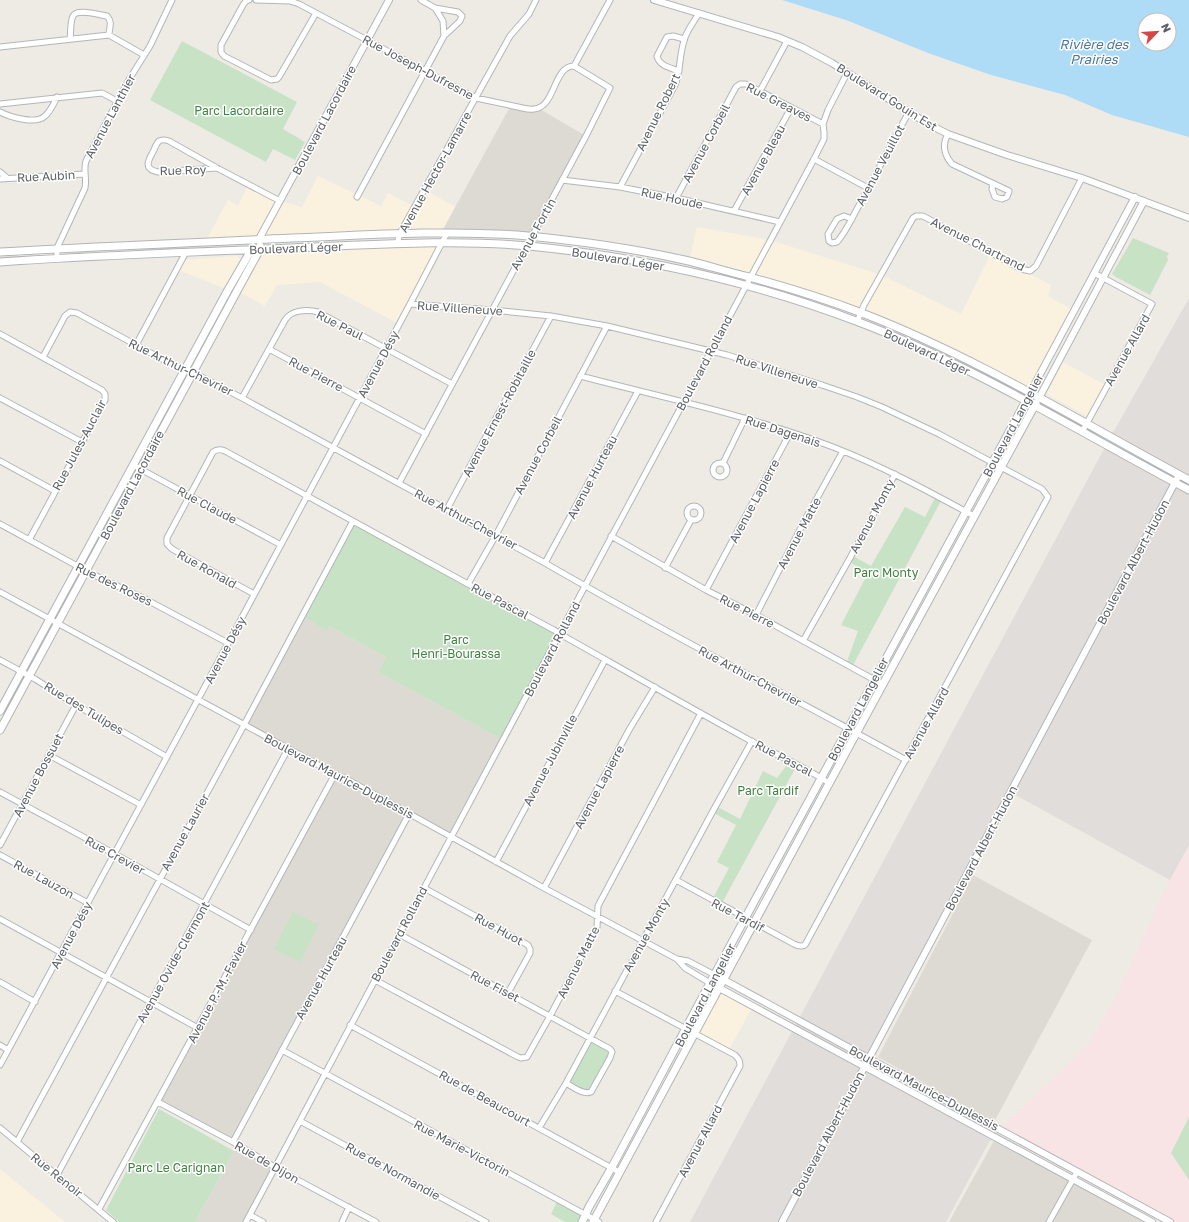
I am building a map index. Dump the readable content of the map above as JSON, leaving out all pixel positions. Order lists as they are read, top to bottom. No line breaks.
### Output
{"streets":{"main road":["Boulevard Lacordaire","Boulevard Léger","Boulevard Langelier"],"street":["Rue Joseph-Dufresne","Boulevard Gouin Est","Rue Greaves","Avenue Robert","Avenue Lanthier","Avenue Corbeil","Avenue Bleau","Avenue Veuillot","Rue Roy","Avenue Hector-Lamarre","Rue Aubin","Rue Houde","Avenue Fortin","Avenue Chartrand","Rue Villeneuve","Rue Paul","Avenue Allard","Boulevard Rolland","Avenue Désy","Rue Arthur-Chevrier","Rue Pierre","Avenue Ernest-Robitaille","Rue Dagenais","Rue Jules-Auclair","Avenue Hurteau","Avenue Lapierre","Rue Claude","Avenue Monty","Avenue Matte","Boulevard Albert-Hudon","Rue Ronald","Rue des Roses","Rue Pascal","Rue des Tulipes","Avenue Jubinville","Avenue Bossuet","Boulevard Maurice-Duplessis","Avenue Laurier","Rue Crevier","Rue Lauzon","Rue Tardif","Rue Huot","Avenue Ovide-Clermont","Rue Fiset","Avenue P.-M.-Favier","Rue de Beaucourt","Rue Marie-Victorin","Rue de Dijon","Rue de Normandie","Rue Renoir"]},"crossings":[["Rue Joseph-Dufresne","Boulevard Lacordaire"],["Rue Joseph-Dufresne","Avenue Hector-Lamarre"],["Rue Joseph-Dufresne","Avenue Fortin"],["Boulevard Gouin Est","Avenue Robert"],["Boulevard Gouin Est","Avenue Veuillot"],["Boulevard Gouin Est","Avenue Chartrand"],["Boulevard Gouin Est","Boulevard Rolland"],["Boulevard Gouin Est","Boulevard Langelier"],["Rue Greaves","Avenue Corbeil"],["Rue Greaves","Avenue Bleau"],["Rue Greaves","Boulevard Rolland"],["Avenue Robert","Rue Houde"],["Avenue Lanthier","Rue Aubin"],["Avenue Lanthier","Boulevard Léger"],["Boulevard Lacordaire","Rue Roy"],["Boulevard Lacordaire","Boulevard Léger"],["Boulevard Lacordaire","Rue Arthur-Chevrier"],["Boulevard Lacordaire","Rue Claude"],["Boulevard Lacordaire","Rue des Roses"],["Boulevard Lacordaire","Rue des Tulipes"],["Boulevard Lacordaire","Boulevard Maurice-Duplessis"],["Avenue Corbeil","Rue Houde"],["Avenue Corbeil","Rue Villeneuve"],["Avenue Corbeil","Rue Arthur-Chevrier"],["Avenue Corbeil","Rue Dagenais"],["Avenue Corbeil","Rue Pascal"],["Avenue Bleau","Rue Houde"],["Avenue Hector-Lamarre","Boulevard Léger"],["Rue Houde","Avenue Fortin"],["Rue Houde","Boulevard Rolland"],["Avenue Fortin","Boulevard Léger"],["Avenue Fortin","Rue Villeneuve"],["Avenue Fortin","Rue Paul"],["Avenue Fortin","Rue Arthur-Chevrier"],["Avenue Fortin","Rue Pierre"],["Avenue Chartrand","Boulevard Léger"],["Boulevard Léger","Avenue Allard"],["Boulevard Léger","Boulevard Rolland"],["Boulevard Léger","Avenue Désy"],["Boulevard Léger","Boulevard Langelier"],["Boulevard Léger","Boulevard Albert-Hudon"],["Rue Villeneuve","Avenue Allard"],["Rue Villeneuve","Boulevard Rolland"],["Rue Villeneuve","Avenue Désy"],["Rue Villeneuve","Avenue Ernest-Robitaille"],["Rue Villeneuve","Boulevard Langelier"],["Rue Paul","Avenue Désy"],["Rue Paul","Rue Arthur-Chevrier"],["Rue Paul","Rue Pierre"],["Avenue Allard","Rue Arthur-Chevrier"],["Avenue Allard","Boulevard Langelier"],["Avenue Allard","Rue Tardif"],["Boulevard Rolland","Rue Arthur-Chevrier"],["Boulevard Rolland","Rue Pierre"],["Boulevard Rolland","Rue Dagenais"],["Boulevard Rolland","Avenue Matte"],["Boulevard Rolland","Rue Pascal"],["Boulevard Rolland","Boulevard Maurice-Duplessis"],["Boulevard Rolland","Rue Huot"],["Boulevard Rolland","Rue Fiset"],["Boulevard Rolland","Rue de Beaucourt"],["Boulevard Rolland","Rue Marie-Victorin"],["Boulevard Rolland","Rue de Dijon"],["Boulevard Rolland","Rue de Normandie"],["Avenue Désy","Rue Arthur-Chevrier"],["Avenue Désy","Rue Pierre"],["Avenue Désy","Rue Claude"],["Avenue Désy","Rue Ronald"],["Avenue Désy","Rue des Roses"],["Avenue Désy","Rue Pascal"],["Avenue Désy","Rue des Tulipes"],["Avenue Désy","Boulevard Maurice-Duplessis"],["Avenue Désy","Rue Crevier"],["Avenue Désy","Rue Lauzon"],["Rue Arthur-Chevrier","Avenue Ernest-Robitaille"],["Rue Arthur-Chevrier","Boulevard Langelier"],["Rue Arthur-Chevrier","Rue Jules-Auclair"],["Rue Arthur-Chevrier","Avenue Hurteau"],["Rue Pierre","Boulevard Langelier"],["Rue Pierre","Avenue Lapierre"],["Rue Pierre","Avenue Monty"],["Rue Pierre","Avenue Matte"],["Boulevard Langelier","Rue Dagenais"],["Boulevard Langelier","Rue Pascal"],["Boulevard Langelier","Boulevard Maurice-Duplessis"],["Boulevard Langelier","Rue Tardif"],["Boulevard Langelier","Rue de Beaucourt"],["Boulevard Langelier","Rue Marie-Victorin"],["Rue Dagenais","Avenue Hurteau"],["Rue Dagenais","Avenue Lapierre"],["Rue Dagenais","Avenue Monty"],["Rue Dagenais","Avenue Matte"],["Rue Jules-Auclair","Rue des Roses"],["Avenue Hurteau","Boulevard Maurice-Duplessis"],["Avenue Hurteau","Rue Marie-Victorin"],["Avenue Hurteau","Rue de Dijon"],["Avenue Lapierre","Rue Pascal"],["Avenue Lapierre","Boulevard Maurice-Duplessis"],["Rue Claude","Rue Ronald"],["Rue Claude","Rue Pascal"],["Avenue Monty","Rue Pascal"],["Avenue Monty","Boulevard Maurice-Duplessis"],["Avenue Monty","Rue Tardif"],["Avenue Monty","Rue Fiset"],["Avenue Monty","Rue de Beaucourt"],["Avenue Matte","Rue Pascal"],["Avenue Matte","Boulevard Maurice-Duplessis"],["Avenue Matte","Rue Fiset"],["Boulevard Albert-Hudon","Boulevard Maurice-Duplessis"],["Rue Ronald","Rue Pascal"],["Rue Pascal","Avenue Jubinville"],["Rue Pascal","Avenue Laurier"],["Rue des Tulipes","Avenue Bossuet"],["Avenue Jubinville","Boulevard Maurice-Duplessis"],["Avenue Bossuet","Rue Crevier"],["Boulevard Maurice-Duplessis","Avenue Laurier"],["Boulevard Maurice-Duplessis","Avenue Ovide-Clermont"],["Boulevard Maurice-Duplessis","Avenue P.-M.-Favier"],["Avenue Laurier","Rue Crevier"],["Avenue Laurier","Rue Renoir"],["Rue Crevier","Avenue Ovide-Clermont"],["Rue Crevier","Avenue P.-M.-Favier"],["Rue Huot","Rue Fiset"],["Avenue Ovide-Clermont","Rue Renoir"],["Avenue P.-M.-Favier","Rue de Dijon"],["Avenue P.-M.-Favier","Rue Renoir"]],"water":["Rivière des Prairies"],"parks":["Parc Lacordaire","Parc Monty","Parc Henri-Bourassa","Parc Tardif","Parc Le Carignan"],"north":"top right"}
